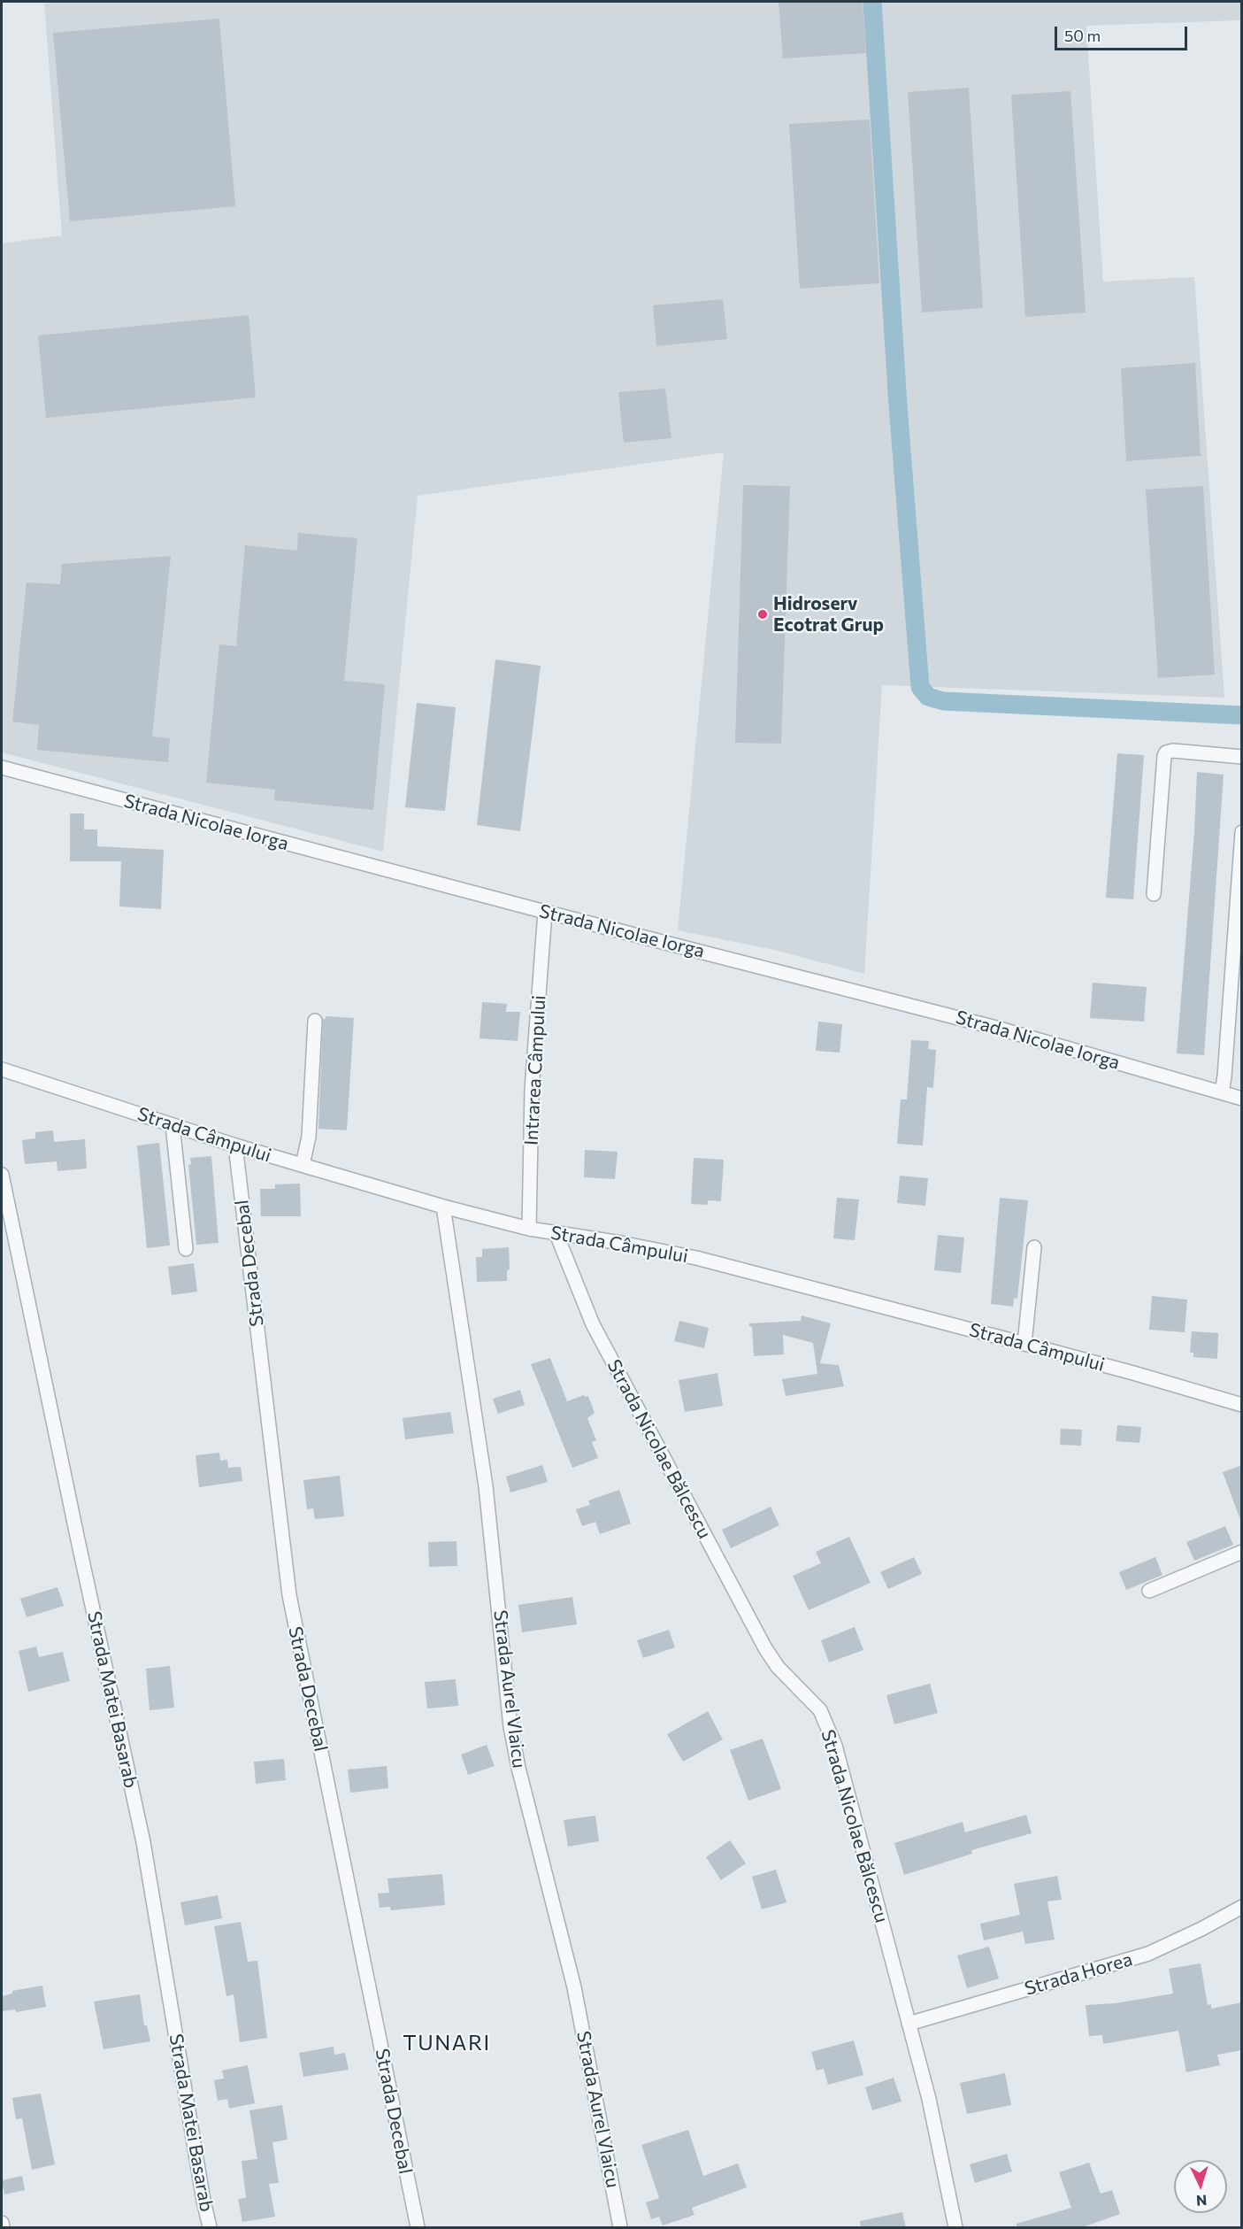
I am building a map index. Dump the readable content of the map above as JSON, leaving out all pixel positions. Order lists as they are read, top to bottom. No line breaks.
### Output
{"streets":{"street":["Strada Nicolae Iorga","Intrarea Câmpului","Strada Câmpului","Strada Decebal","Strada Nicolae Bălcescu","Strada Aurel Vlaicu","Strada Matei Basarab","Strada Horea"]},"crossings":[["Strada Nicolae Iorga","Intrarea Câmpului"],["Intrarea Câmpului","Strada Câmpului"],["Strada Câmpului","Strada Decebal"],["Strada Câmpului","Strada Nicolae Bălcescu"],["Strada Câmpului","Strada Aurel Vlaicu"],["Strada Nicolae Bălcescu","Strada Horea"]],"districts":["TUNARI"],"places":["Hidroserv Ecotrat Grup"],"scale_bar":"50 m","north":"bottom"}
